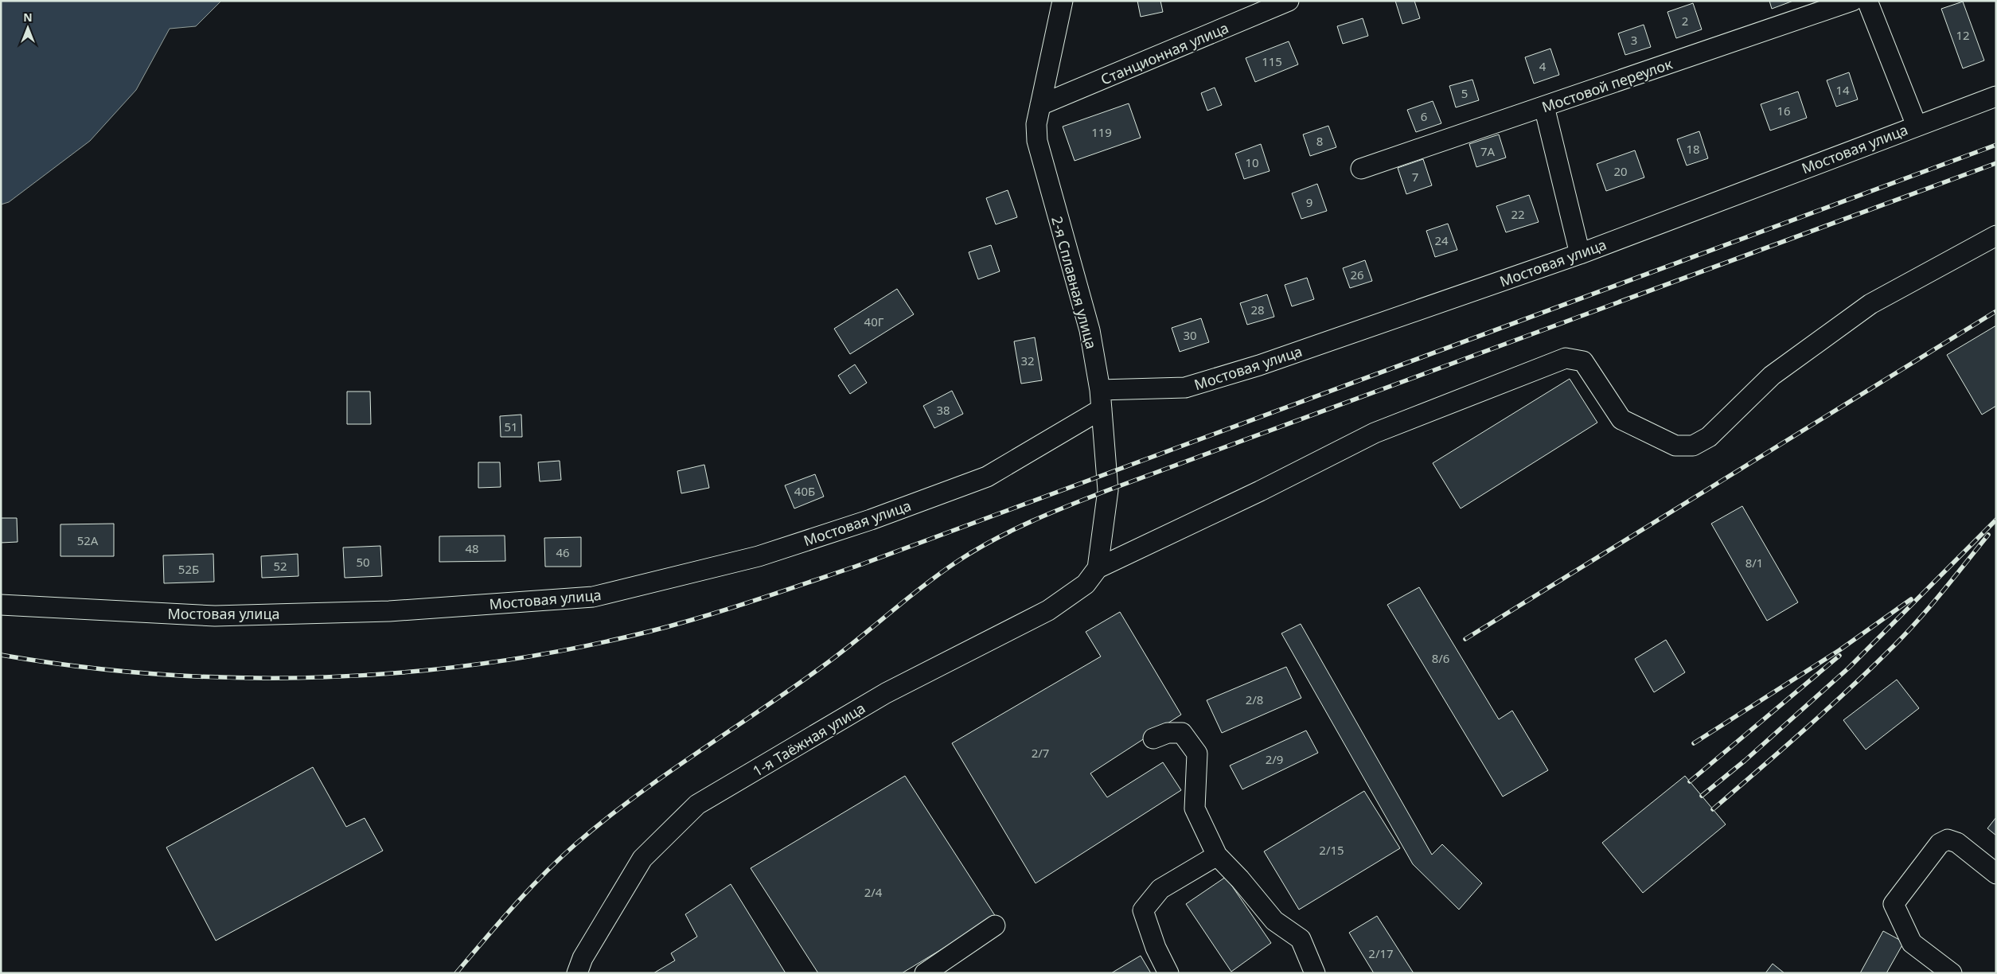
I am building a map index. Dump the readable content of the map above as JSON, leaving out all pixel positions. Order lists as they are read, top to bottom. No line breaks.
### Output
{"streets":{"street":["Станционная улица","Мостовой переулок","Мостовая улица","2-я Сплавная улица","1-я Таёжная улица"]},"crossings":[["Станционная улица","2-я Сплавная улица"],["Мостовая улица","2-я Сплавная улица"],["2-я Сплавная улица","1-я Таёжная улица"]],"house_numbers":["2","12","3","115","4","14","5","16","6","119","8","18","7А","10","20","7","9","22","24","26","28","40Г","30","32","38","51","40Б","52А","48","46","50","8/1","52","52Б","8/6","2/8","2/7","2/9","2/15","2/4","2/17"],"north":"top"}
